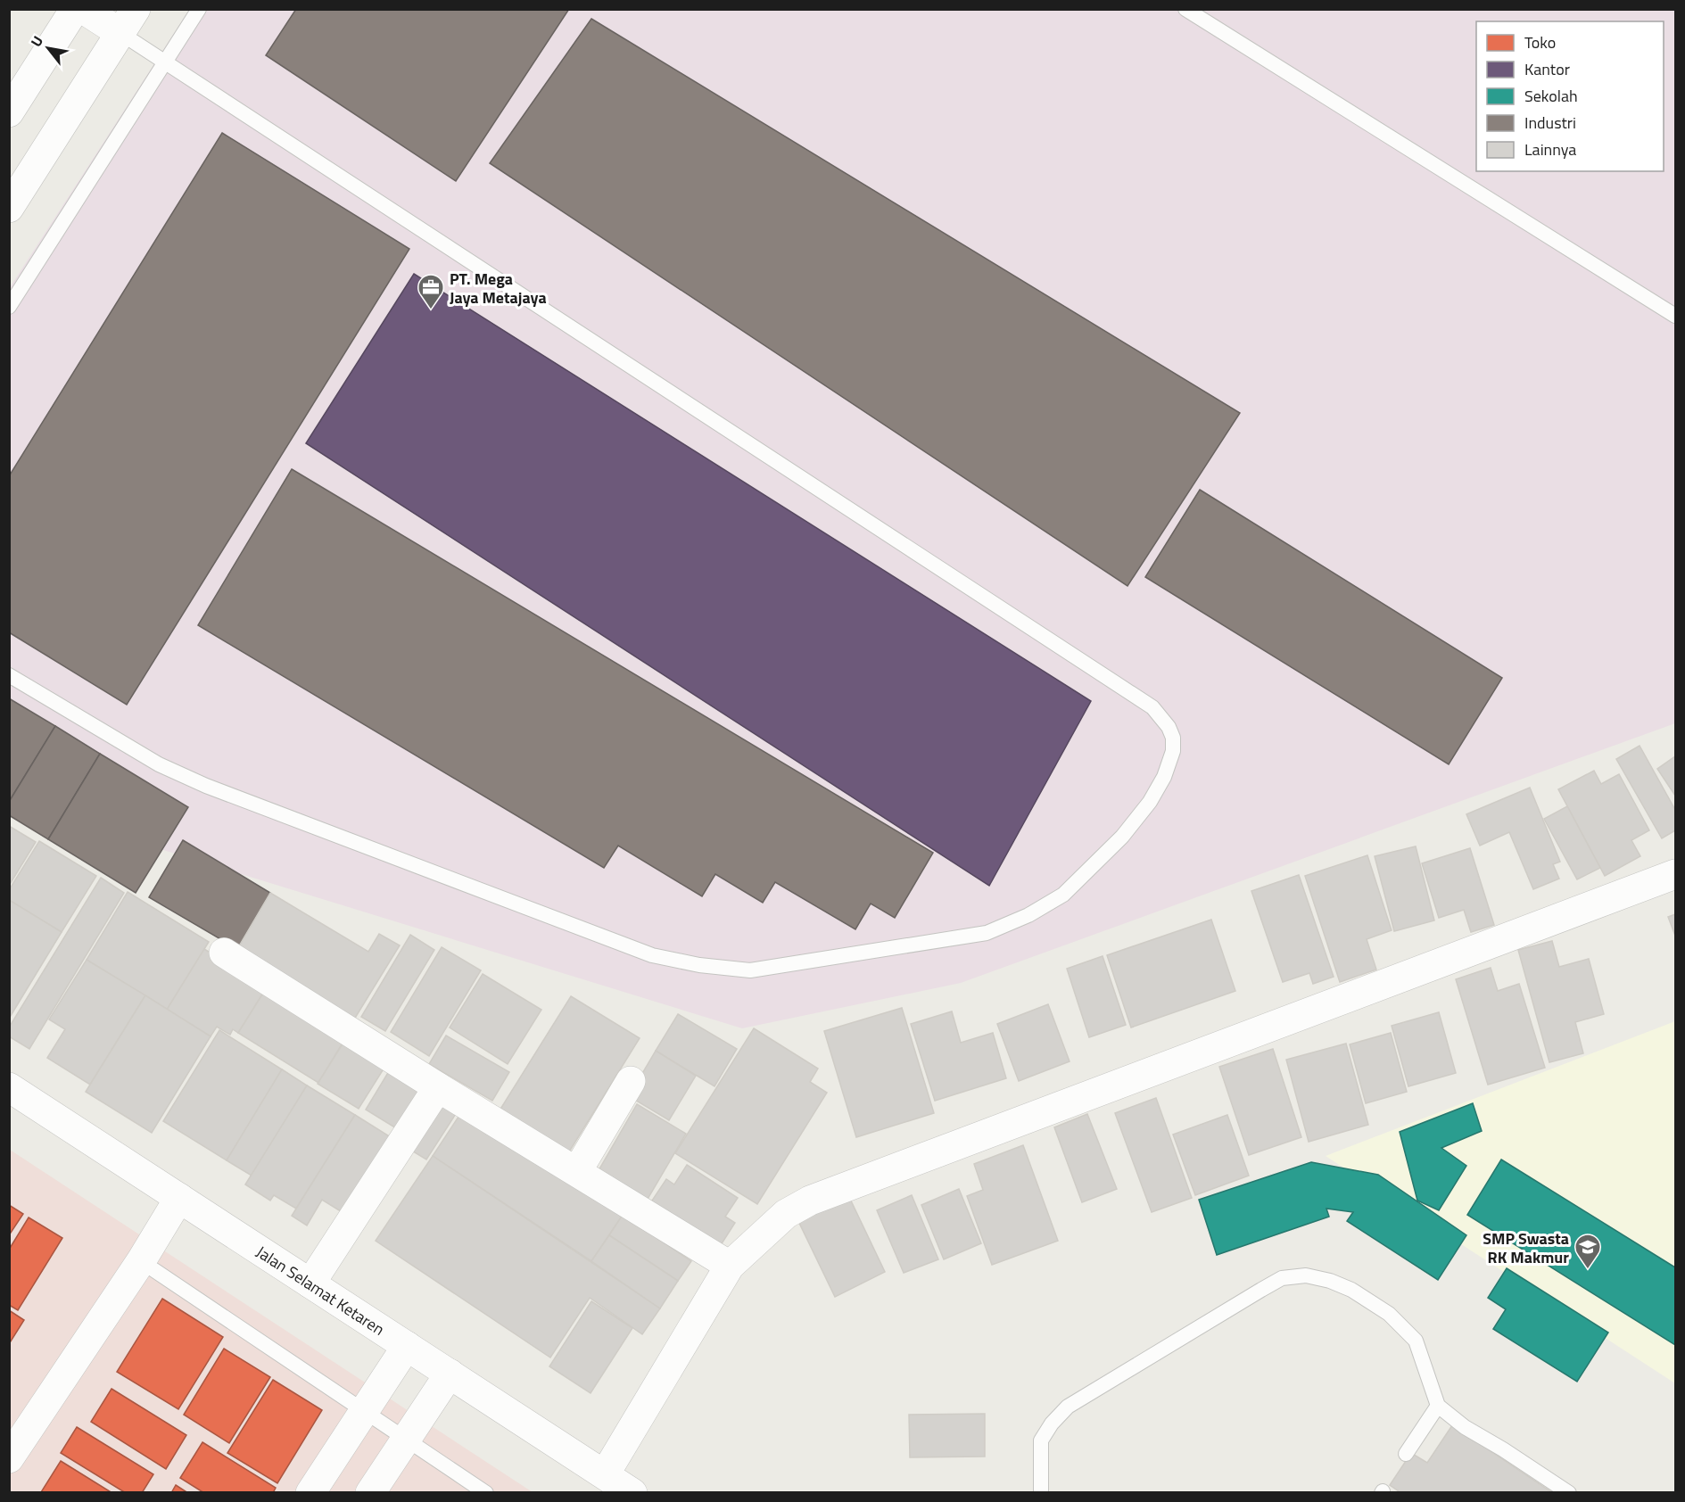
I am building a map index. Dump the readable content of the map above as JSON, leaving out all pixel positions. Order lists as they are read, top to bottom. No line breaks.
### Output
{"streets":{"street":["Jalan Selamat Ketaren"]},"places":{"office":["PT. Mega Jaya Metajaya"],"school or university":["SMP Swasta RK Makmur"]},"legend":["Toko","Kantor","Sekolah","Industri","Lainnya"],"north":"top left"}
